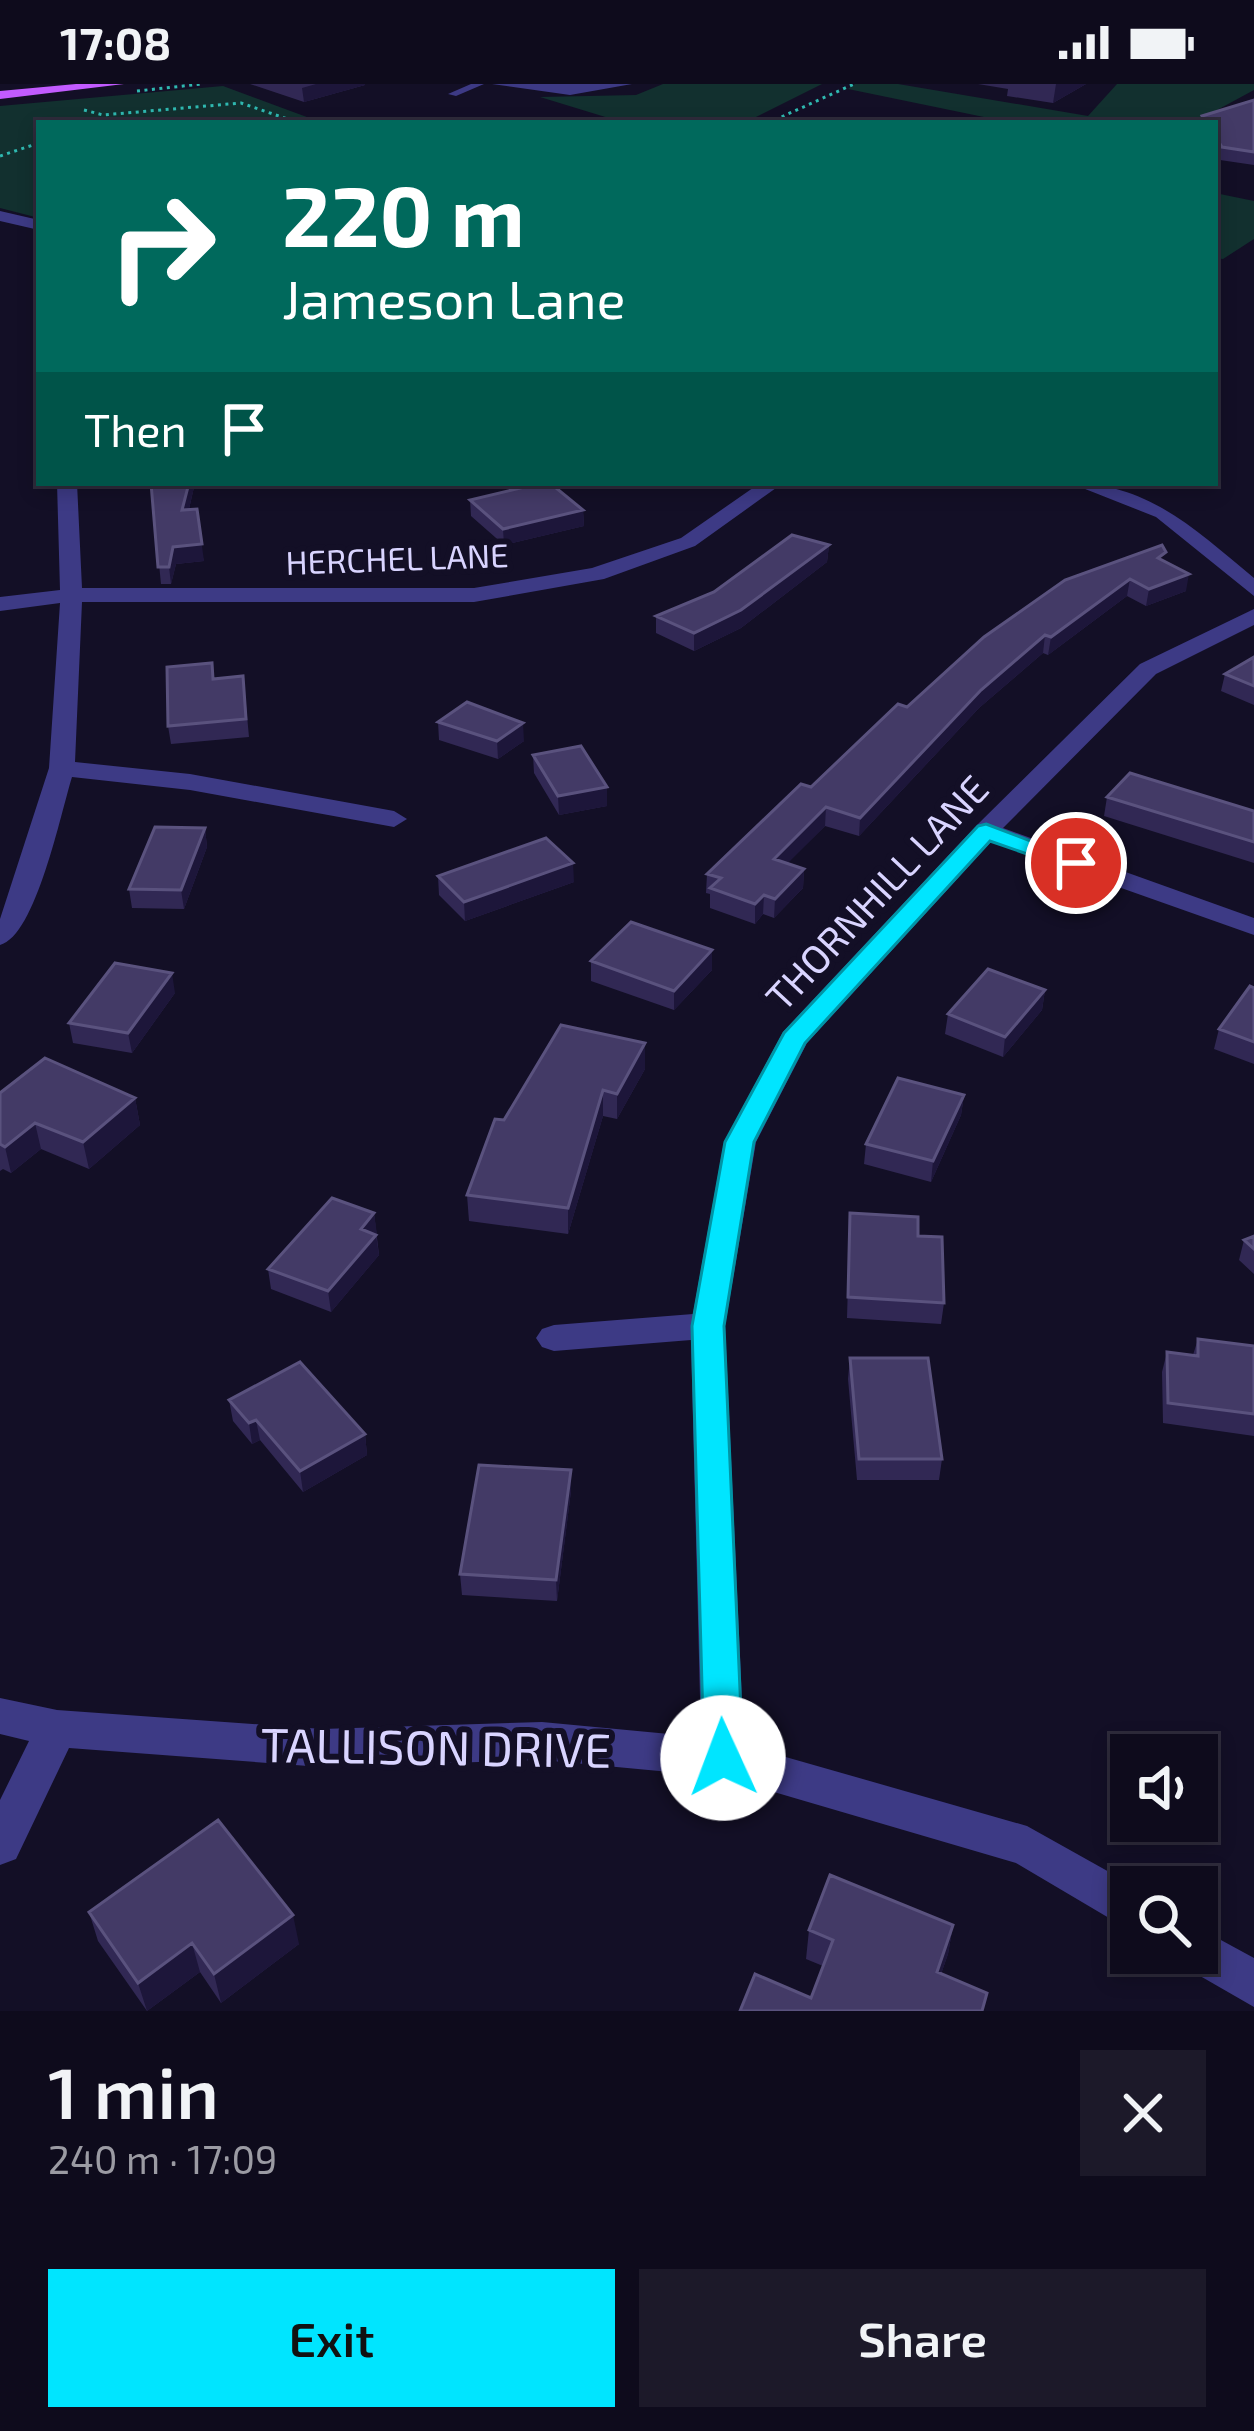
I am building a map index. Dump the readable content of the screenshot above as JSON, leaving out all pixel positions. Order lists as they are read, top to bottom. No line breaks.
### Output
{"streets":{"street":["HERCHEL LANE","THORNHILL LANE","TALLISON DRIVE"]},"crossings":[["THORNHILL LANE","TALLISON DRIVE"]],"page":{"status":"17:08","turn":["220 m","Jameson Lane"],"then":"Then","heading":["1 min","240 m · 17:09"],"buttons":["Exit","Share"]}}
